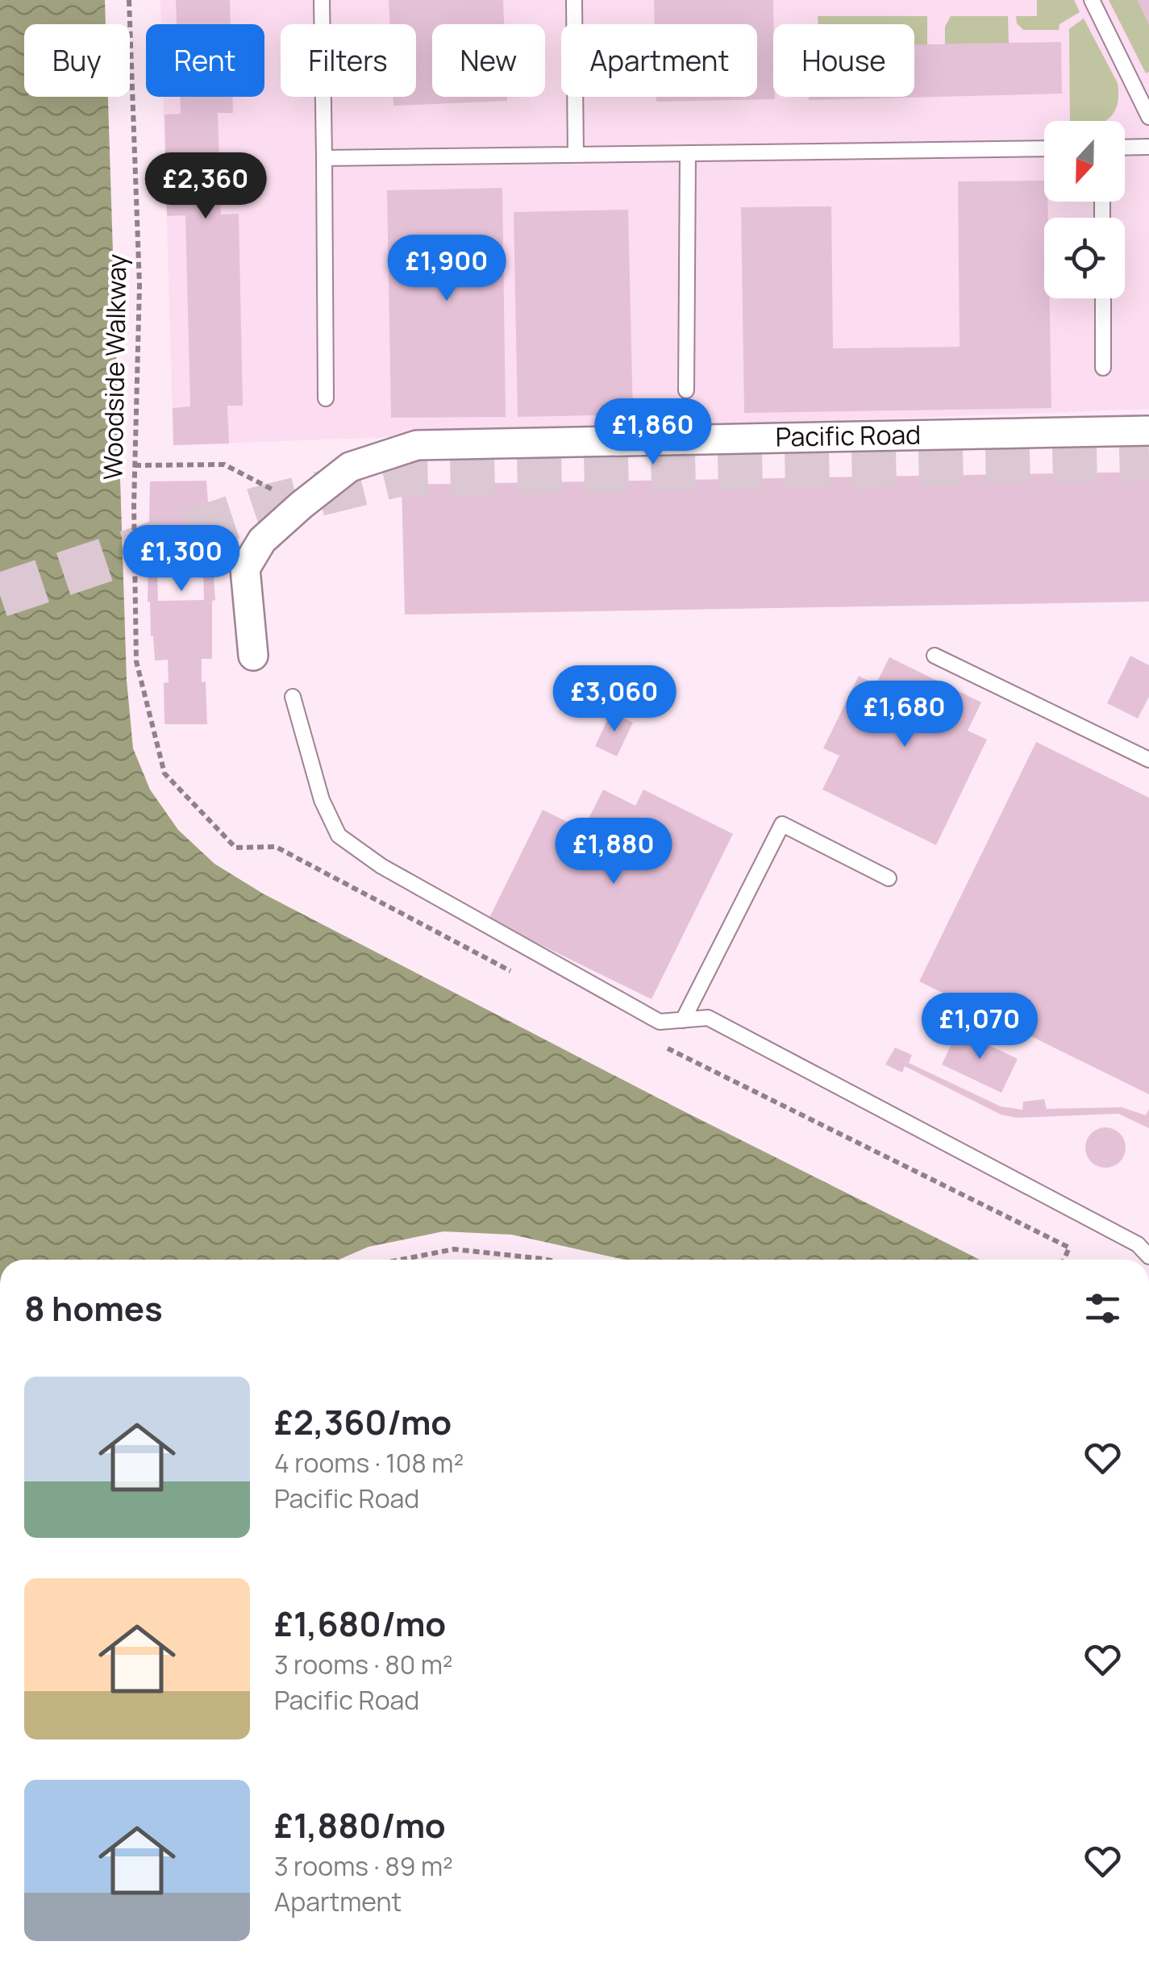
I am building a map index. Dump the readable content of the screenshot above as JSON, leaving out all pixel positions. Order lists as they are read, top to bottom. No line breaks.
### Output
{"streets":{"street":["Pacific Road"],"path":["Woodside Walkway"]},"north":"bottom","page":{"chip":["Buy","Rent","Filters","New","Apartment","House"],"price":["£2,360","£1,900","£1,860","£1,300","£3,060","£1,680","£1,880","£1,070"],"heading":"8 homes","list":[{"name":"£2,360/mo","note":"4 rooms · 108 m² · Pacific Road"},{"name":"£1,680/mo","note":"3 rooms · 80 m² · Pacific Road"},{"name":"£1,880/mo","note":"3 rooms · 89 m² · Apartment"}]}}
